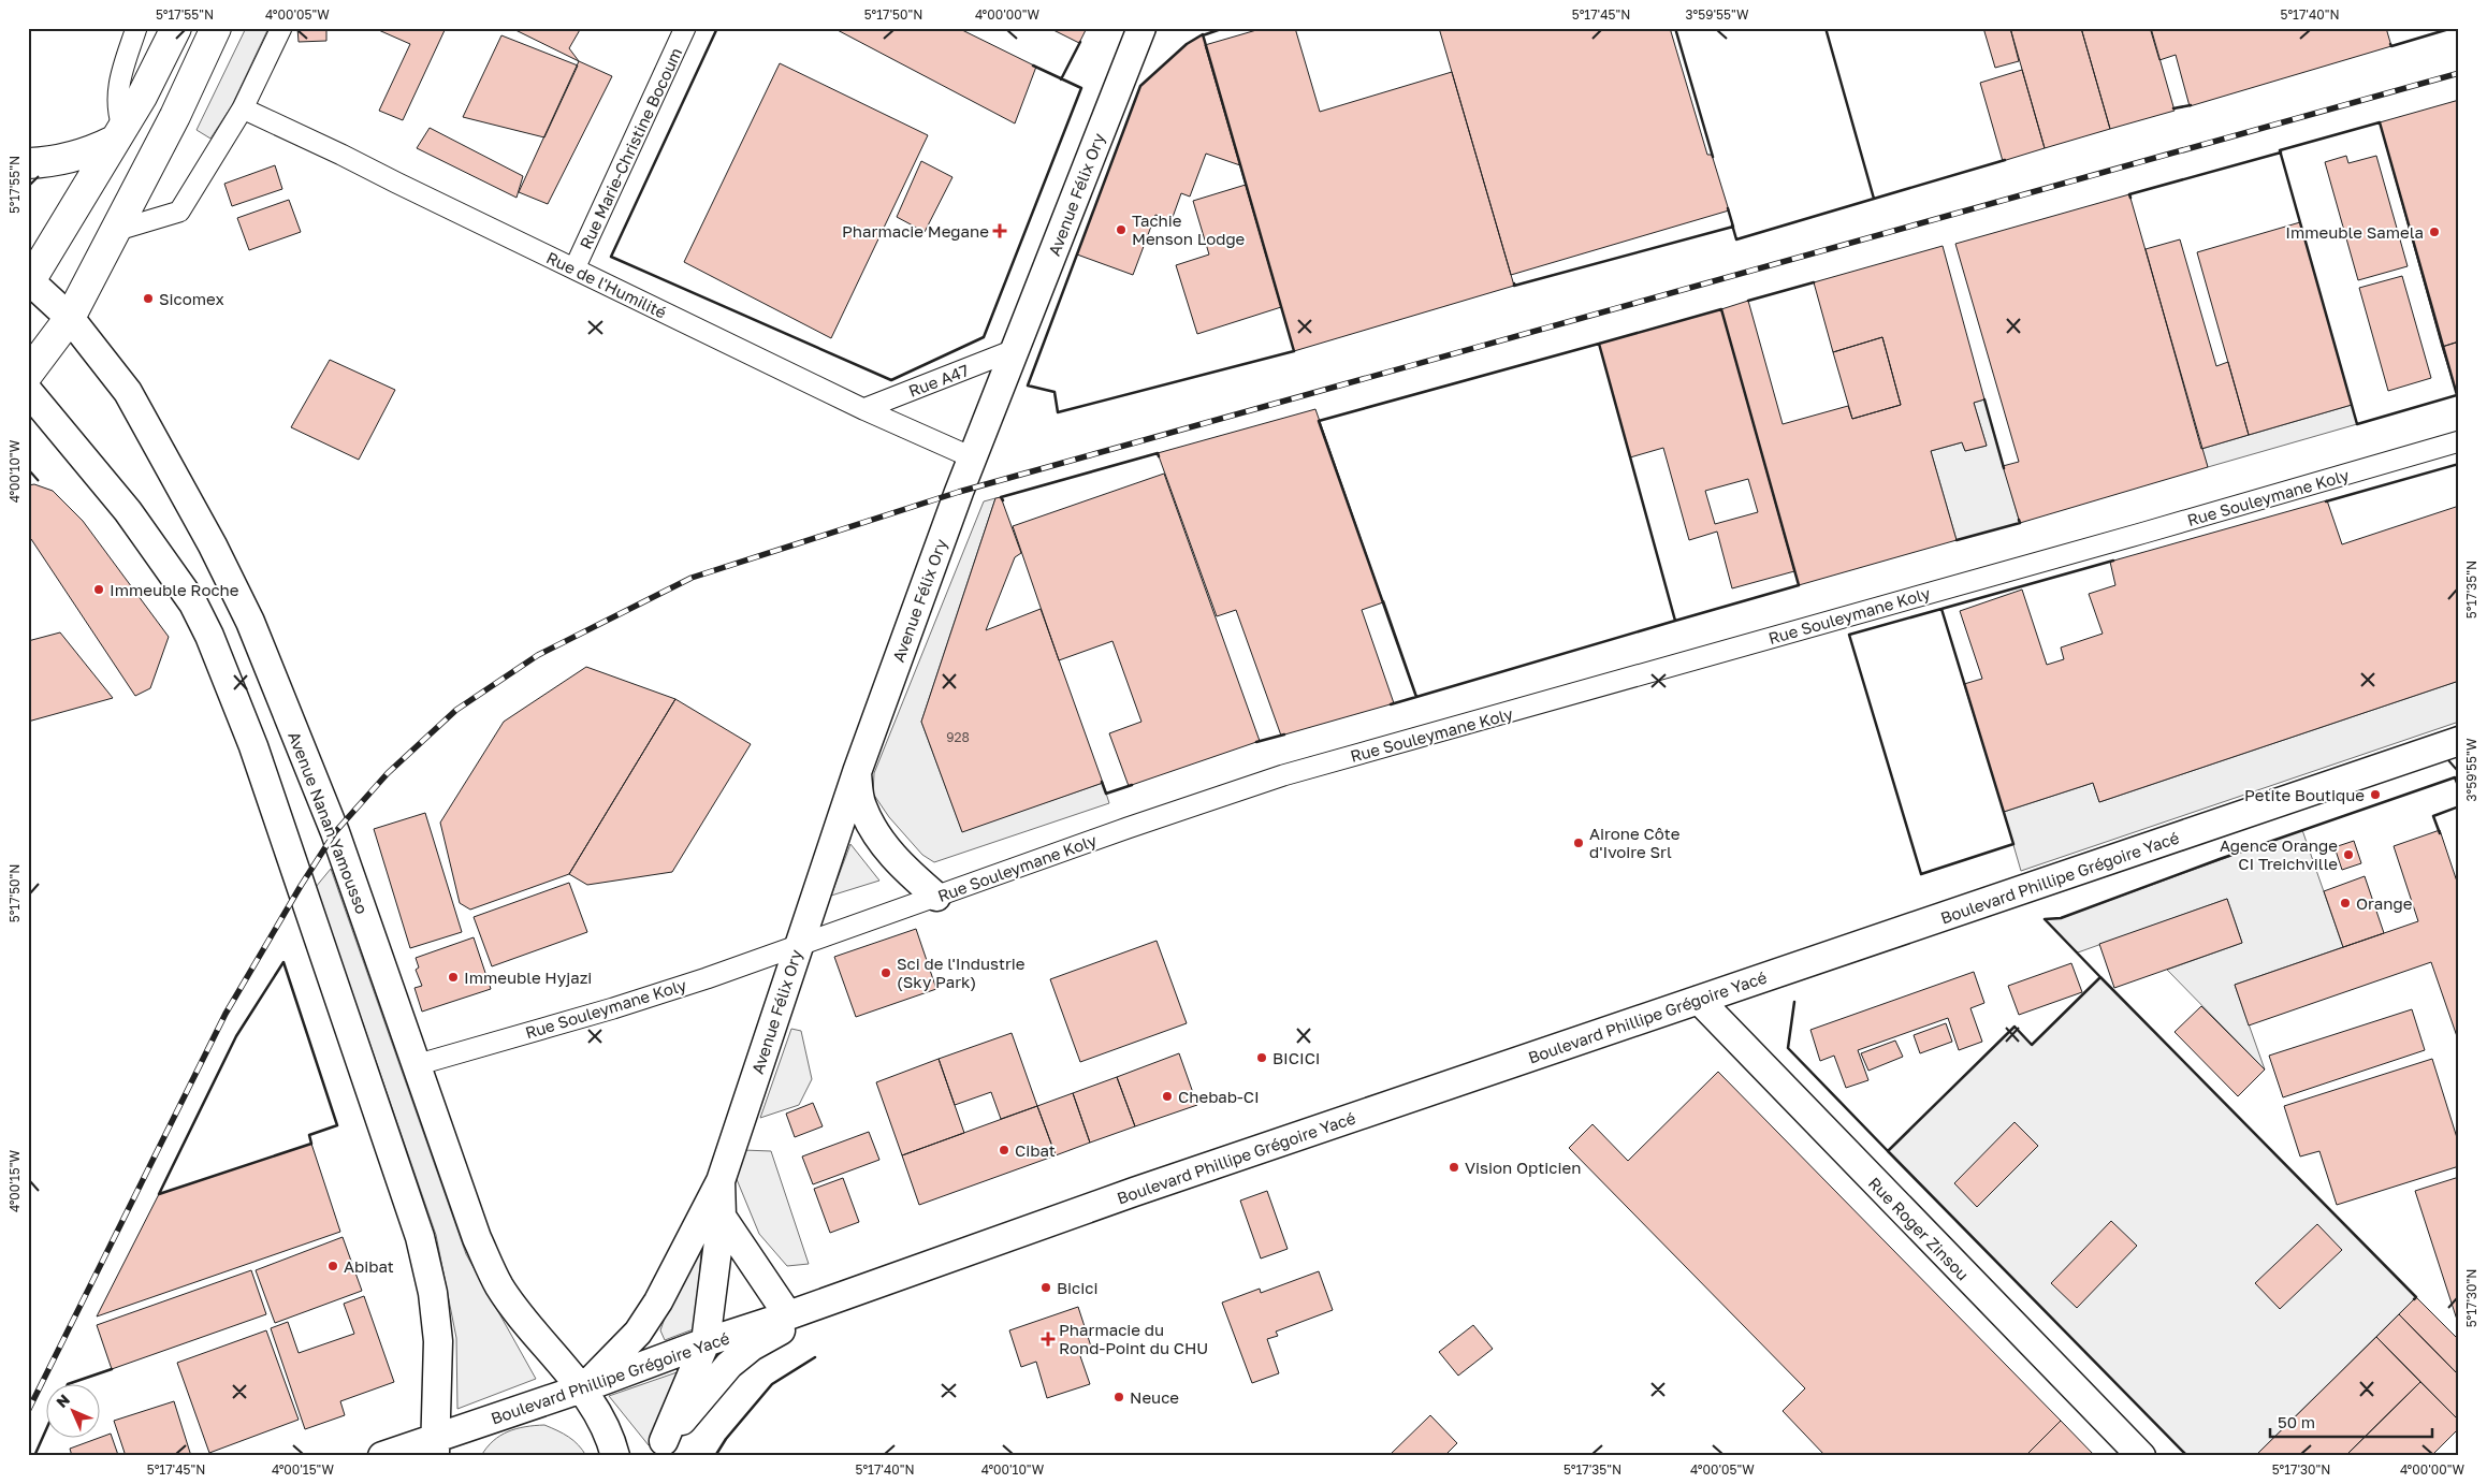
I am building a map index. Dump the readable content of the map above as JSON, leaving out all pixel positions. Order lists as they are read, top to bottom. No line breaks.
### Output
{"streets":{"main road":["Avenue Félix Ory","Avenue Nanan Yamousso","Boulevard Phillipe Grégoire Yacé","Rue Roger Zinsou"],"street":["Rue Marie-Christine Bocoum","Rue de l'Humilité","Rue A47","Rue Souleymane Koly"]},"crossings":[["Rue Marie-Christine Bocoum","Rue de l'Humilité"],["Avenue Félix Ory","Rue de l'Humilité"],["Avenue Félix Ory","Rue A47"],["Avenue Félix Ory","Rue Souleymane Koly"],["Avenue Félix Ory","Avenue Nanan Yamousso"],["Avenue Félix Ory","Boulevard Phillipe Grégoire Yacé"],["Rue de l'Humilité","Rue A47"],["Rue Souleymane Koly","Avenue Nanan Yamousso"],["Avenue Nanan Yamousso","Boulevard Phillipe Grégoire Yacé"],["Boulevard Phillipe Grégoire Yacé","Rue Roger Zinsou"]],"places":{"other":["Tachie Menson Lodge","Immeuble Samela","Sicomex","Immeuble Roche","Petite Boutique","Airone Côte d'Ivoire Srl","Agence Orange CI Treichville","Orange","Sci de l'Industrie (Sky Park)","Immeuble Hyjazi","BICICI","Chebab-CI","Cibat","Vision Opticien","Abibat","Bicici","Neuce"],"health":["Pharmacie Megane","Pharmacie du Rond-Point du CHU"]},"house_numbers":["928"],"scale_bar":"50 m","north":"top left","coordinates":["5°17'55\"N","4°00'05\"W","5°17'50\"N","4°00'00\"W","5°17'45\"N","3°59'55\"W","5°17'40\"N","4°00'10\"W","5°17'35\"N","4°00'15\"W","5°17'30\"N"]}
